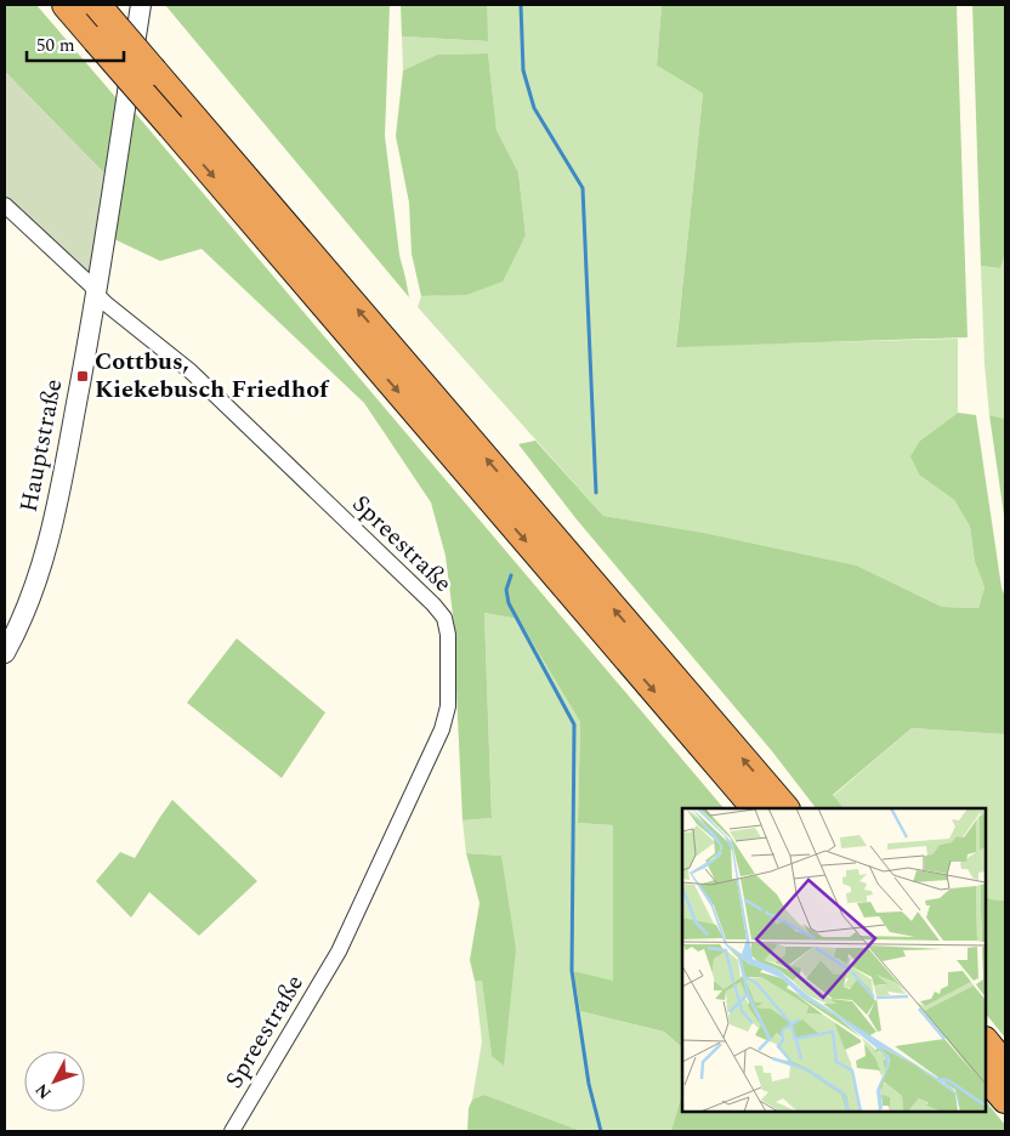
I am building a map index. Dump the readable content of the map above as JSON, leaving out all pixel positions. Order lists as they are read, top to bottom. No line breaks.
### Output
{"streets":{"street":["Hauptstraße","Spreestraße"]},"crossings":[["Hauptstraße","Spreestraße"]],"places":{"transit":["Cottbus, Kiekebusch Friedhof"]},"scale_bar":"50 m","north":"bottom left"}
